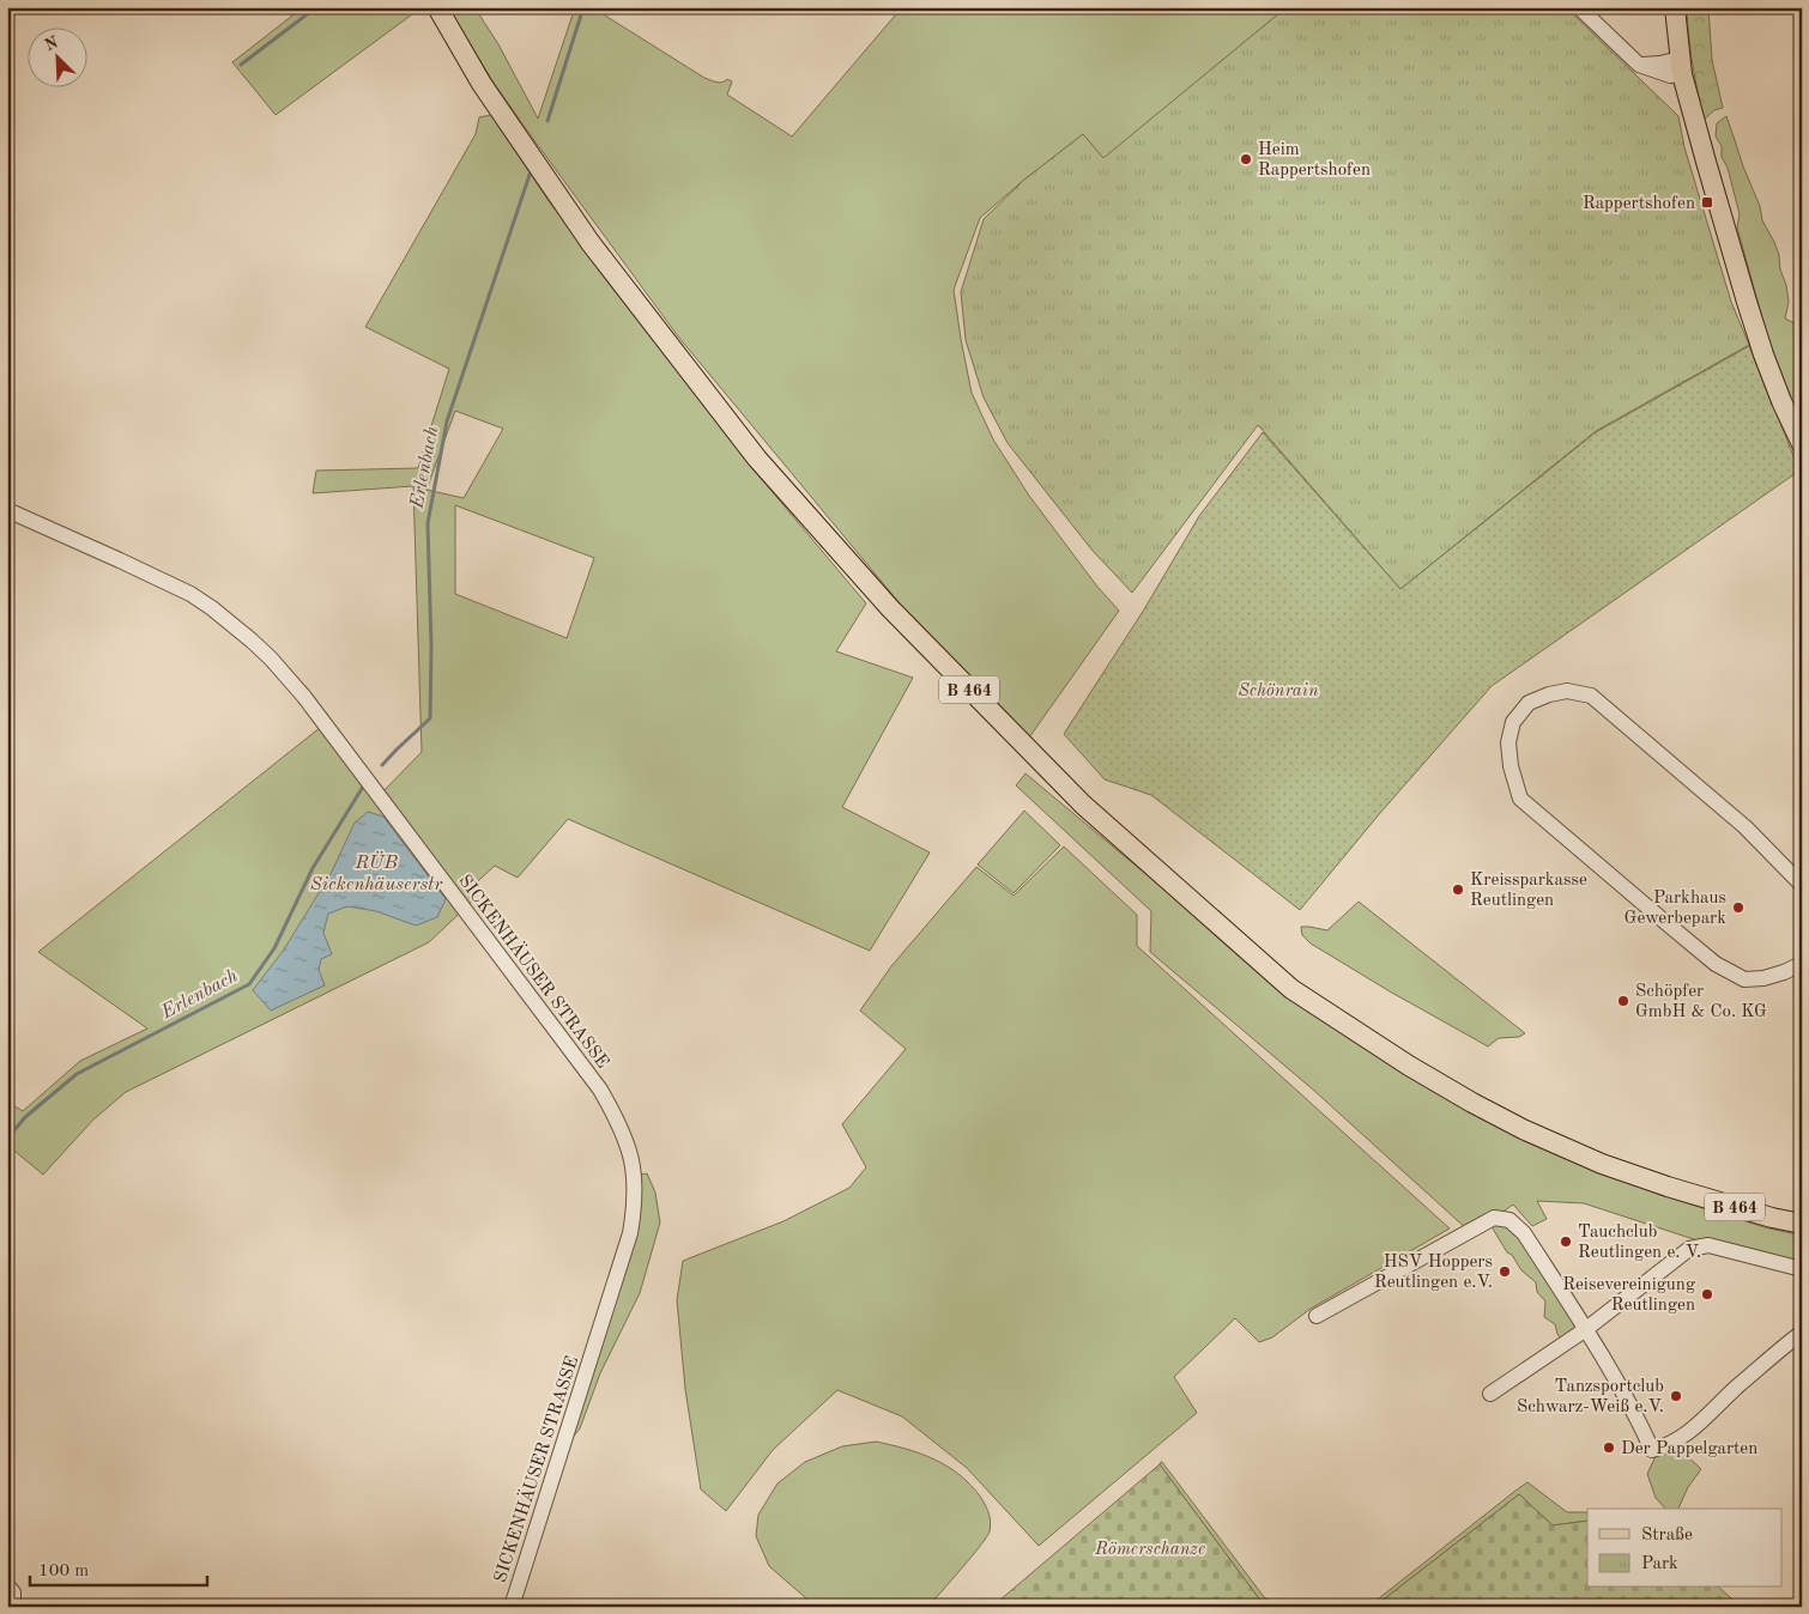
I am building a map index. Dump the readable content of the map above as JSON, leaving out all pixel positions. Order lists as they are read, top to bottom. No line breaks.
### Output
{"streets":{"main road":["B 464"],"street":["SICKENHÄUSER STRASSE"]},"water":["Erlenbach","RÜB Sickenhäuserstr"],"parks":["Schönrain","Römerschanze"],"places":{"other":["Heim Rappertshofen","Kreissparkasse Reutlingen","Parkhaus Gewerbepark","Schöpfer GmbH & Co. KG","Tauchclub Reutlingen e. V.","HSV Hoppers Reutlingen e.V.","Reisevereinigung Reutlingen","Tanzsportclub Schwarz-Weiß e.V.","Der Pappelgarten"],"transit":["Rappertshofen"]},"legend":["Straße","Park"],"scale_bar":"100 m","north":"top left"}
